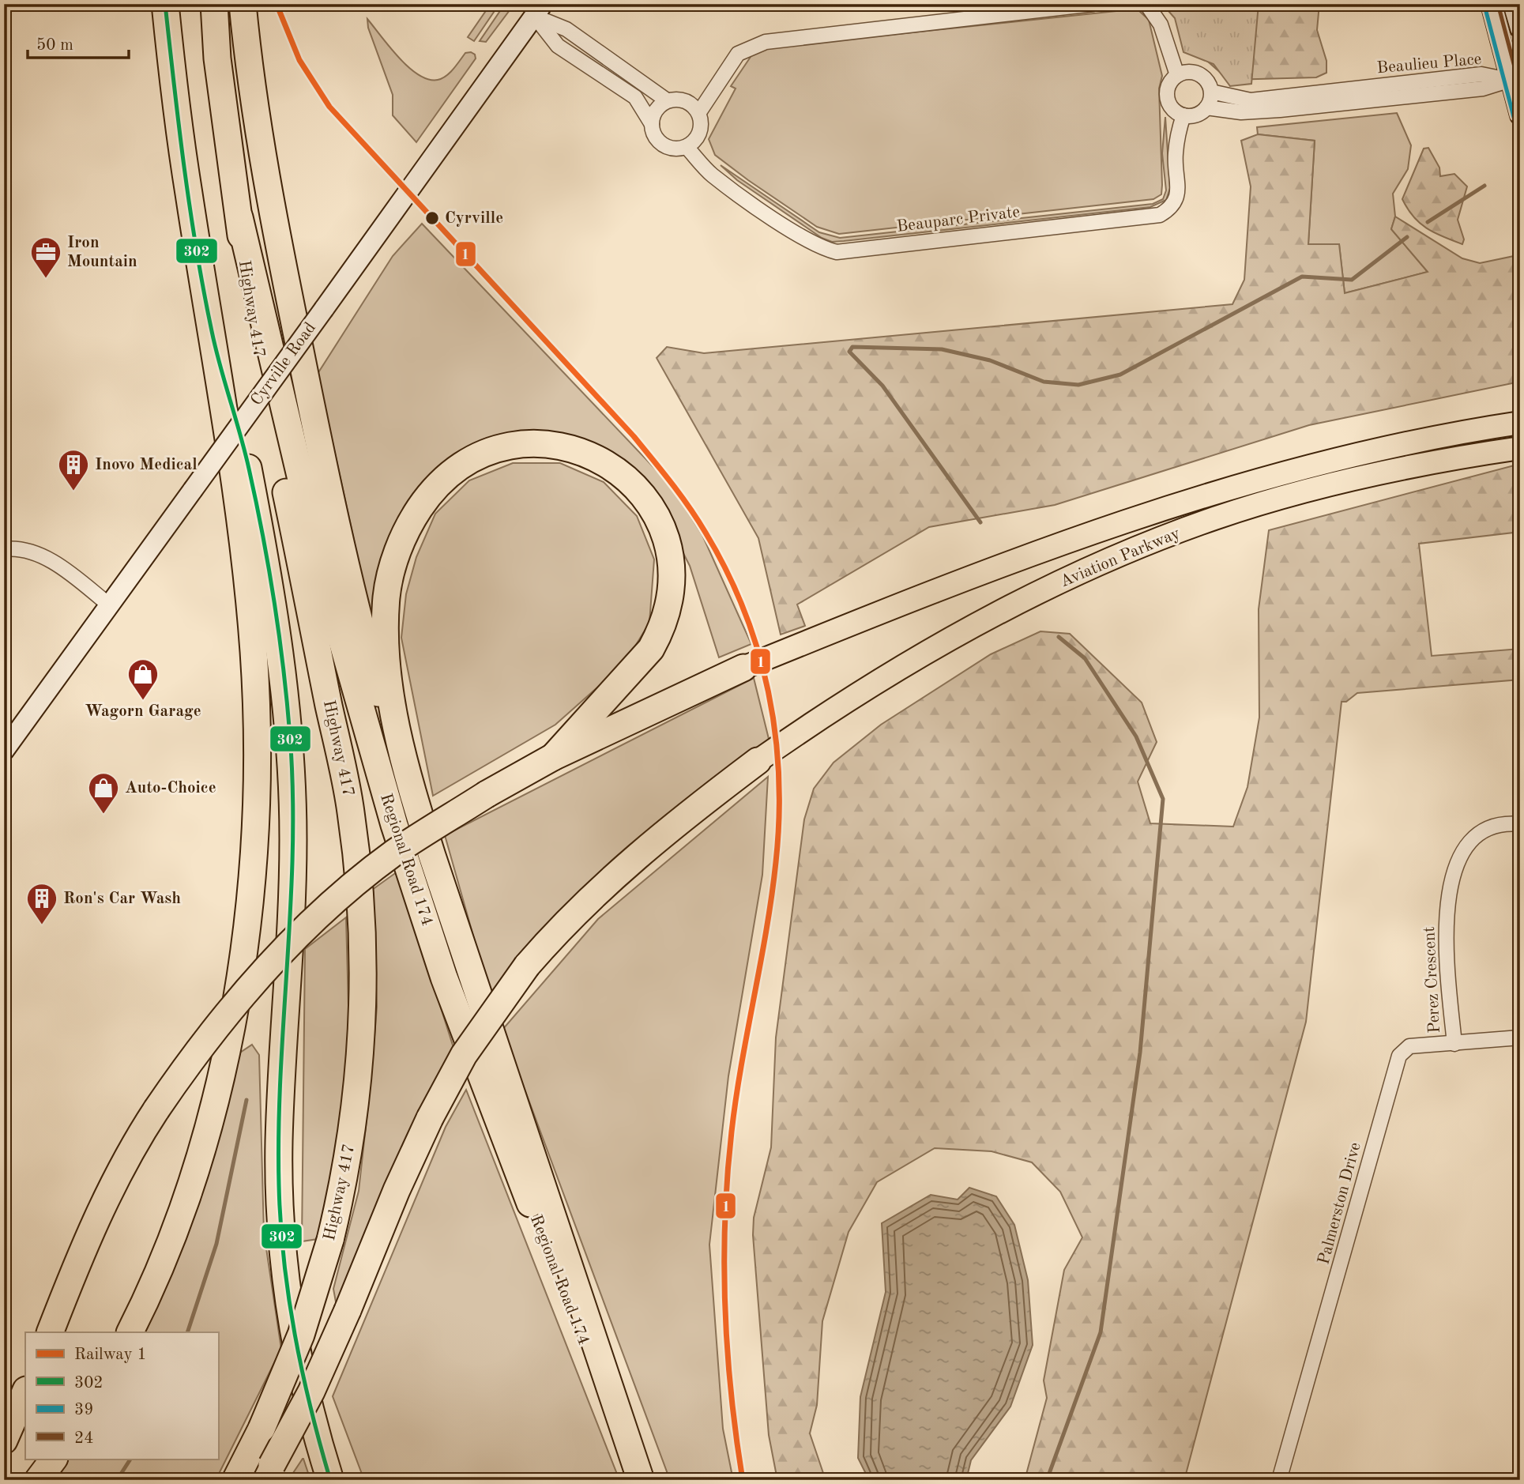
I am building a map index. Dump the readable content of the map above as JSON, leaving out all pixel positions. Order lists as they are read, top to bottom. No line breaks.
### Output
{"streets":{"highway":["Highway 417","Regional Road 174"],"main road":["Cyrville Road","Aviation Parkway"],"street":["Beaulieu Place","Beauparc Private","Perez Crescent","Palmerston Drive"]},"crossings":[["Beaulieu Place","Beauparc Private"],["Highway 417","Regional Road 174"],["Perez Crescent","Palmerston Drive"]],"places":{"other":["Cyrville"],"office":["Iron Mountain"],"building":["Inovo Medical","Ron's Car Wash"],"shop":["Wagorn Garage","Auto-Choice"]},"lines":["rail line 1","transit line 302","transit line 24","transit line 39"],"legend":["Railway 1","302","39","24"],"scale_bar":"50 m"}
